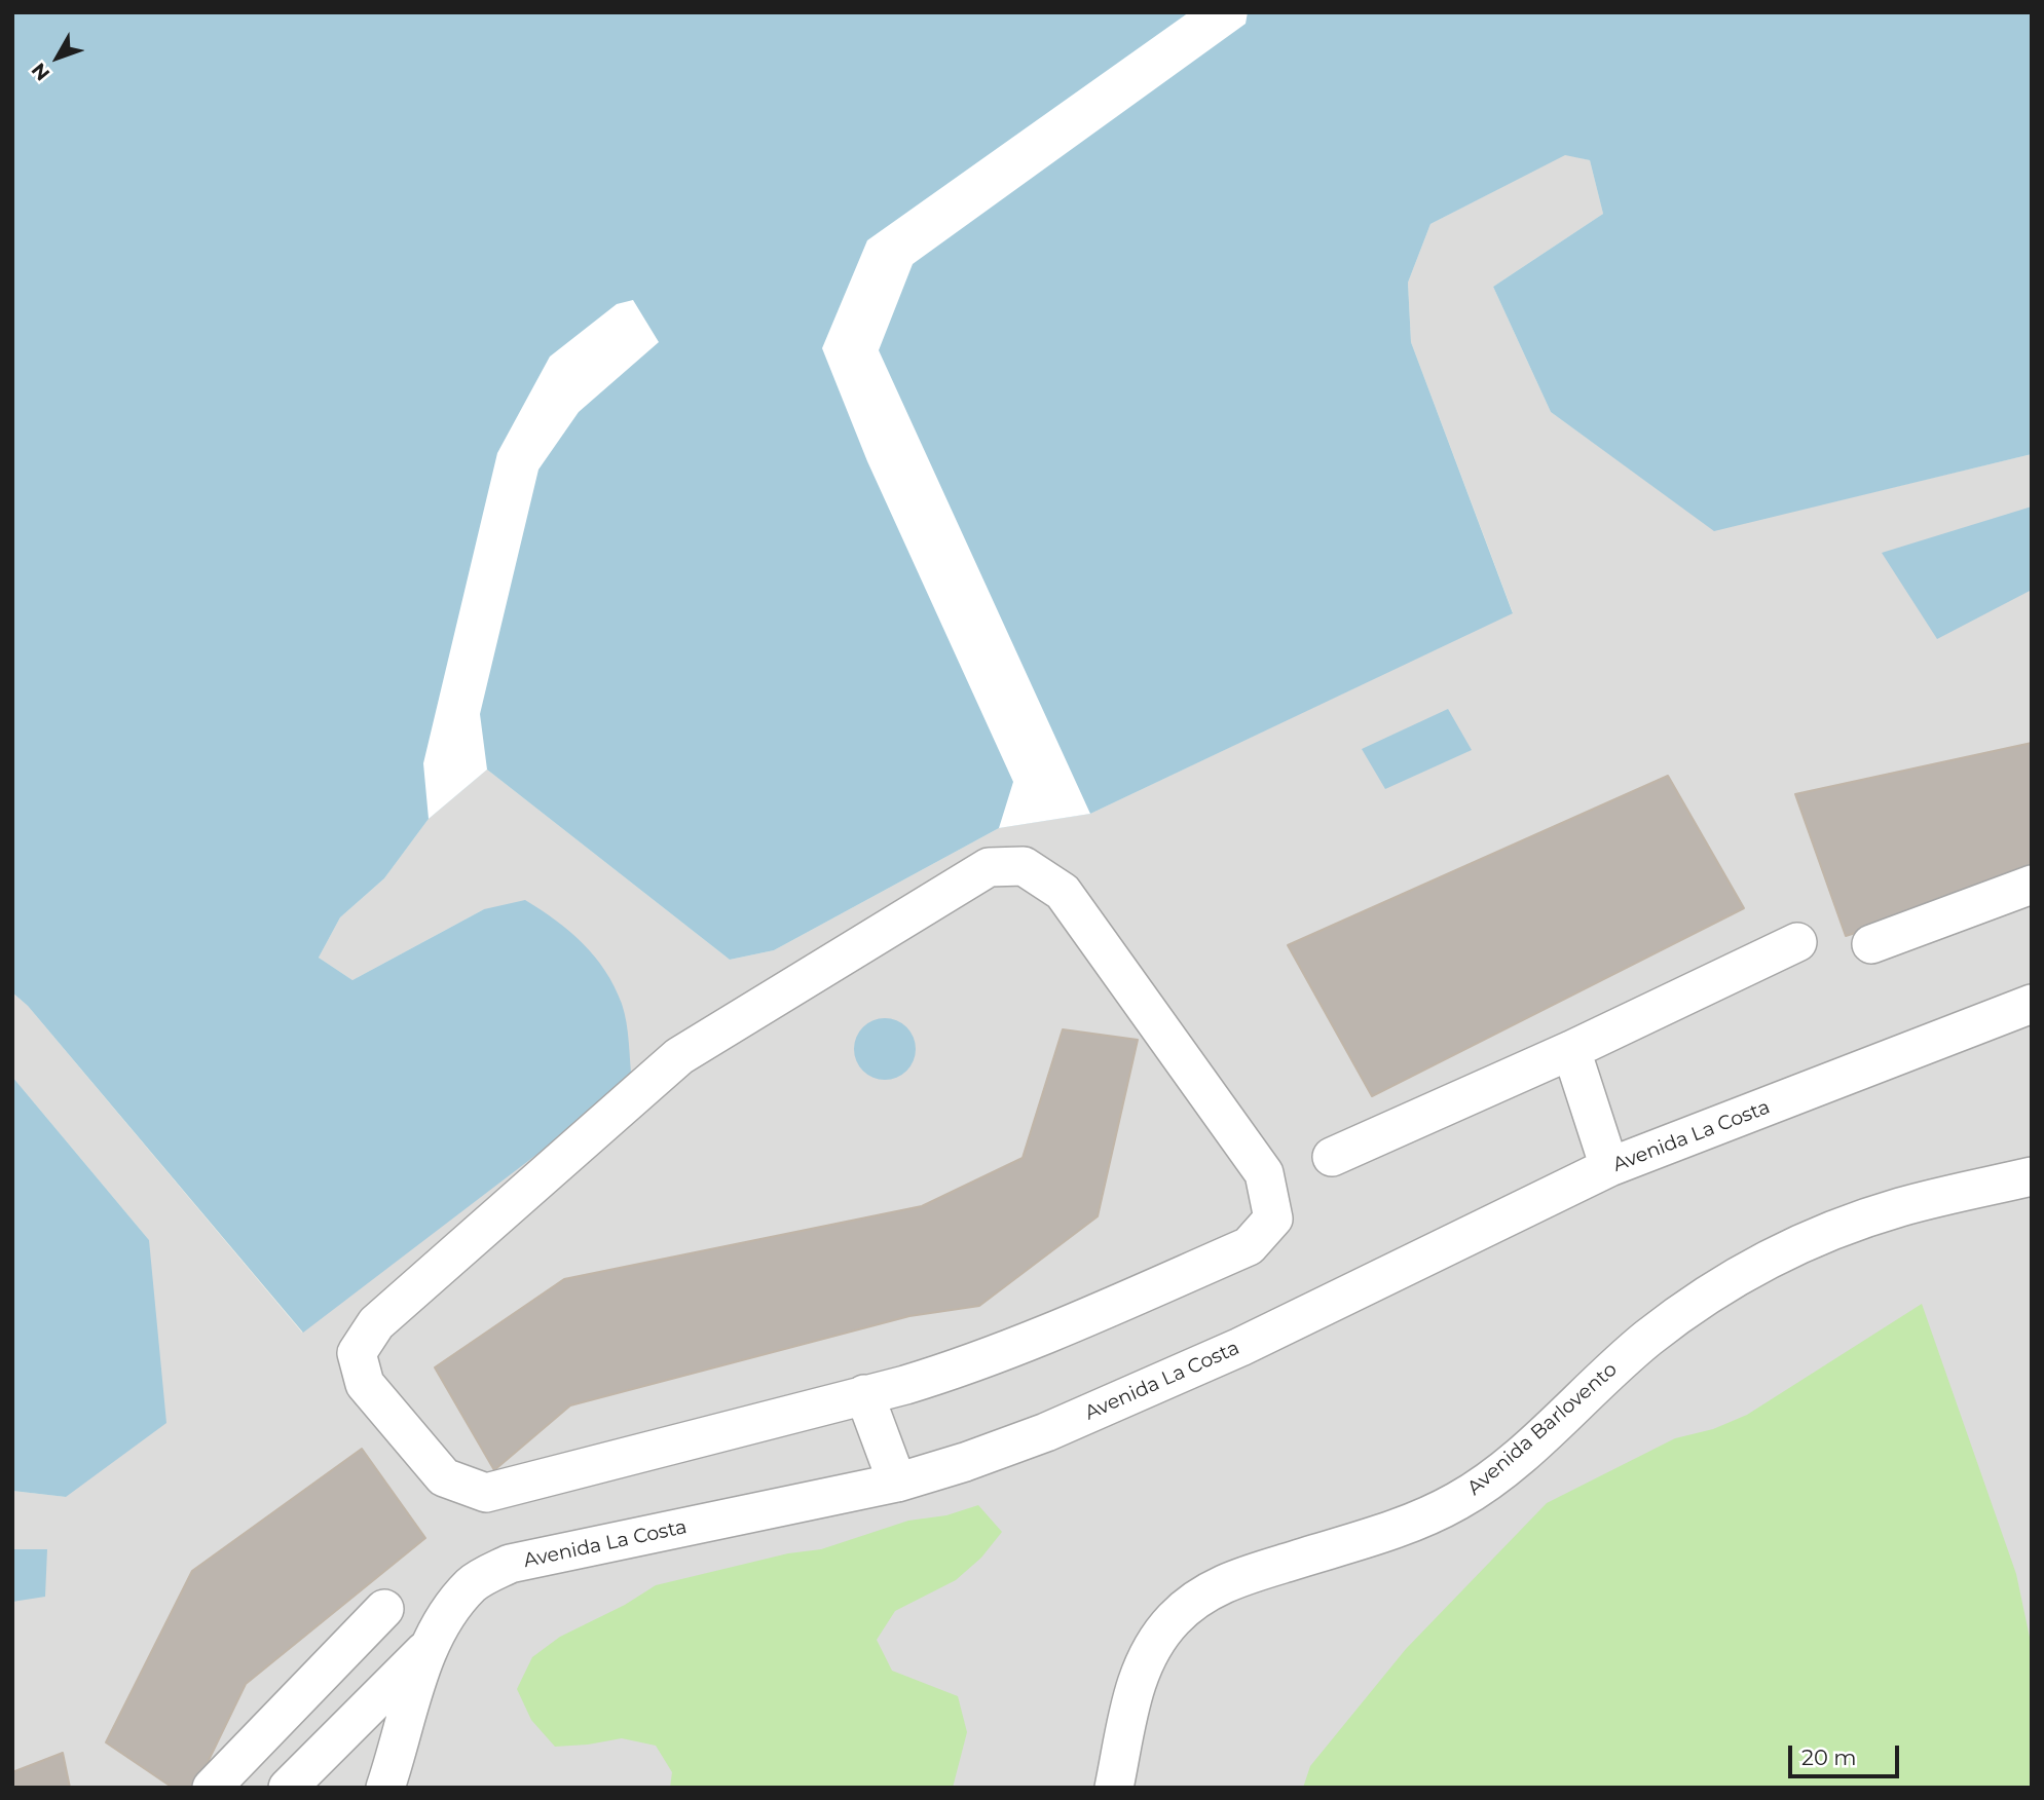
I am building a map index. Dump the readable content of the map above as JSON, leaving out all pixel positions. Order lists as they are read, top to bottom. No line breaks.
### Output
{"streets":{"street":["Avenida La Costa","Avenida Barlovento"]},"scale_bar":"20 m","north":"bottom left"}
